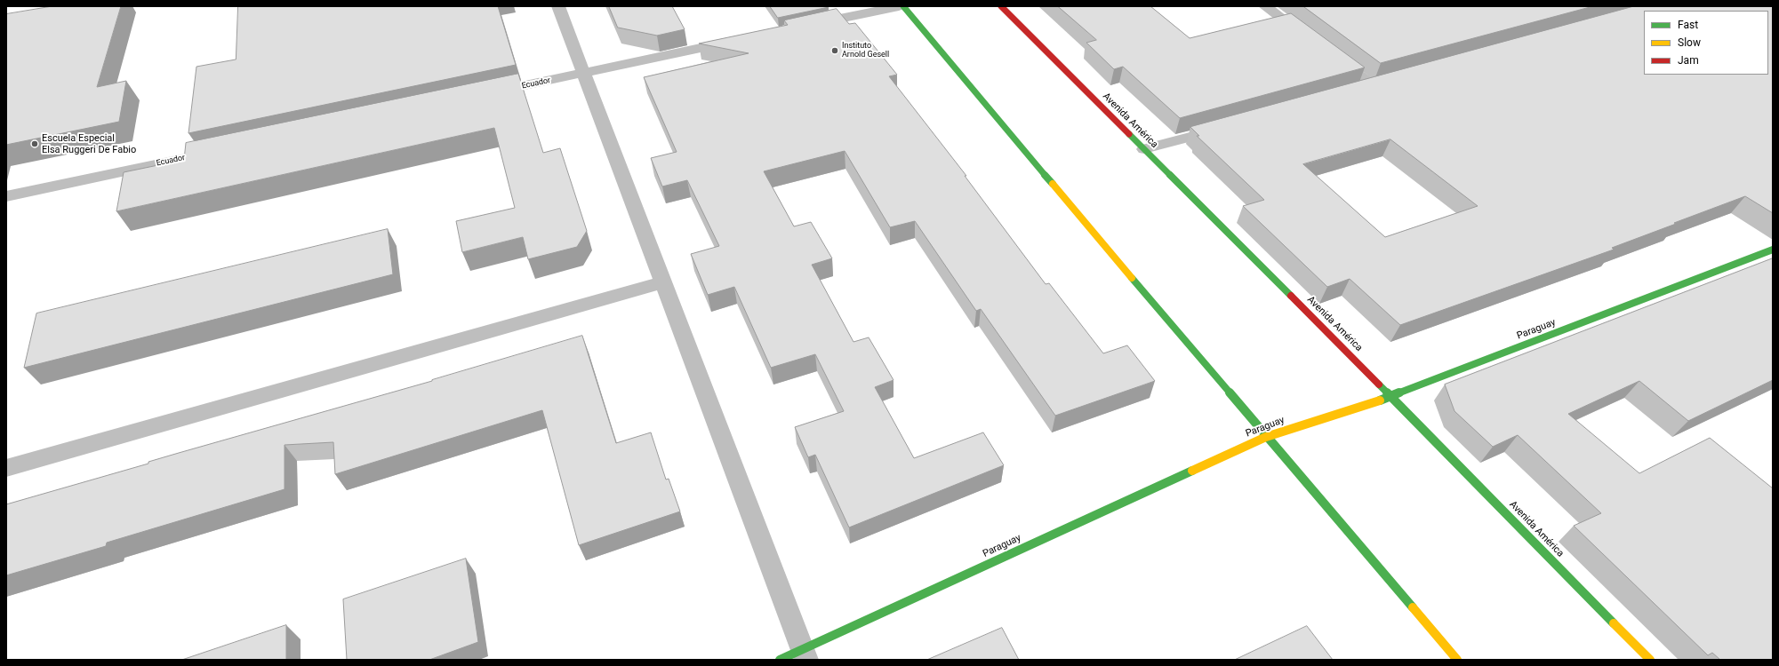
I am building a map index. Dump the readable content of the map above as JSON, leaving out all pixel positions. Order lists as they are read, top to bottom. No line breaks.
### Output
{"streets":{"main road":["Avenida América","Paraguay"],"street":["Ecuador"]},"crossings":[["Avenida América","Paraguay"]],"places":["Instituto Arnold Gesell","Escuela Especial Elsa Ruggeri De Fabio"],"legend":["Fast","Slow","Jam"]}
